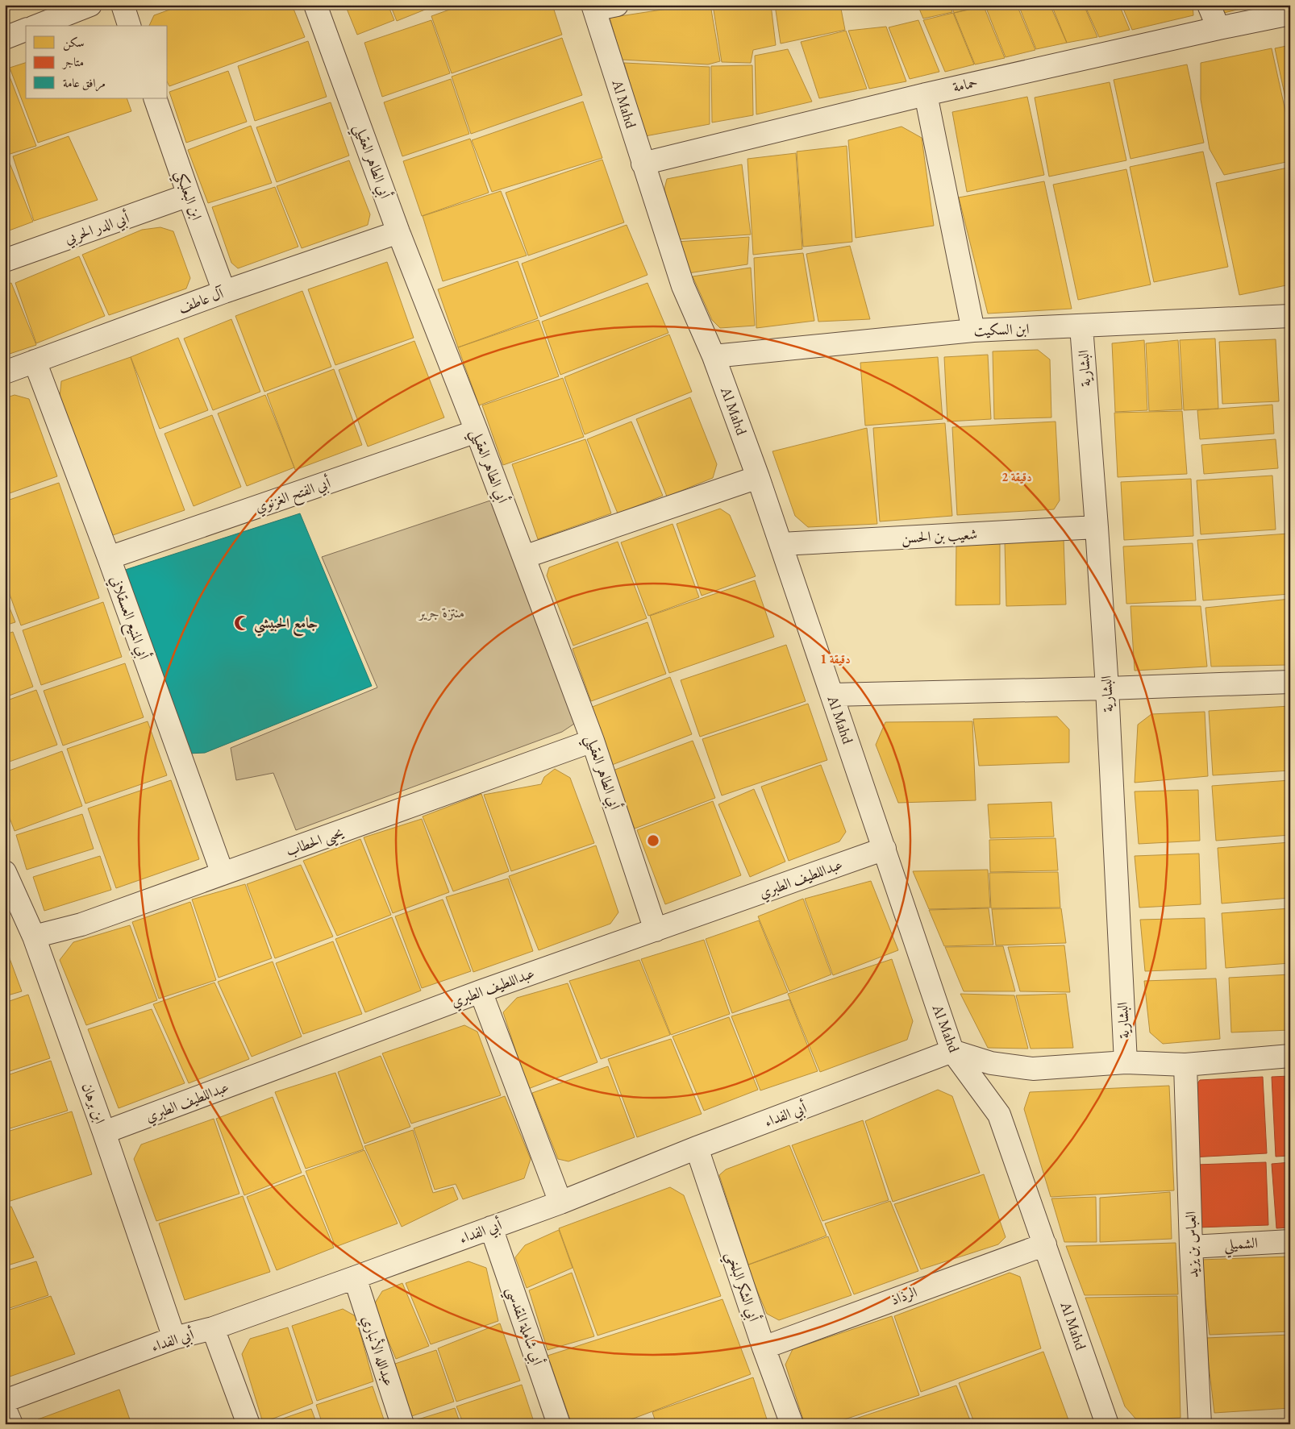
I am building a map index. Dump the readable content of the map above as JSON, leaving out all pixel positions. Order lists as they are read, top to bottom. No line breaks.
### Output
{"streets":{"street":["حمامة","Al Mahd","أبي الطاهر العقيلي","ابن البعلبكي","أبي الدر الحربي","آل عاطف","ابن السكيت","البشارية","أبي الفتح الغزنوي","شعيب بن الحسن","أبي المنيع العسقلاني","يحيى الحطاب","عبداللطيف الطبري","ابن برهان","أبي الفداء","الشميلي","العباس بن يزيد","أبي الشكر البلخي","الرذاذ","أبي شاملة المقدسي","عبدالله الأنباري"]},"crossings":[["حمامة","Al Mahd"],["Al Mahd","ابن السكيت"],["Al Mahd","شعيب بن الحسن"],["Al Mahd","عبداللطيف الطبري"],["Al Mahd","أبي الفداء"],["Al Mahd","الرذاذ"],["أبي الطاهر العقيلي","آل عاطف"],["أبي الطاهر العقيلي","أبي الفتح الغزنوي"],["أبي الطاهر العقيلي","يحيى الحطاب"],["أبي الطاهر العقيلي","عبداللطيف الطبري"],["ابن البعلبكي","أبي الدر الحربي"],["ابن البعلبكي","آل عاطف"],["آل عاطف","أبي المنيع العسقلاني"],["ابن السكيت","البشارية"],["البشارية","شعيب بن الحسن"],["أبي الفتح الغزنوي","أبي المنيع العسقلاني"],["أبي المنيع العسقلاني","يحيى الحطاب"],["يحيى الحطاب","ابن برهان"],["عبداللطيف الطبري","ابن برهان"],["ابن برهان","أبي الفداء"],["أبي الفداء","أبي الشكر البلخي"],["أبي الفداء","أبي شاملة المقدسي"],["أبي الفداء","عبدالله الأنباري"],["الشميلي","العباس بن يزيد"],["أبي الشكر البلخي","الرذاذ"]],"parks":["منتزة جرير"],"places":{"mosque":["جامع الحبيشي"]},"legend":["سكن","متاجر","مرافق عامة"],"rings":["2 دقيقة","1 دقيقة"]}
